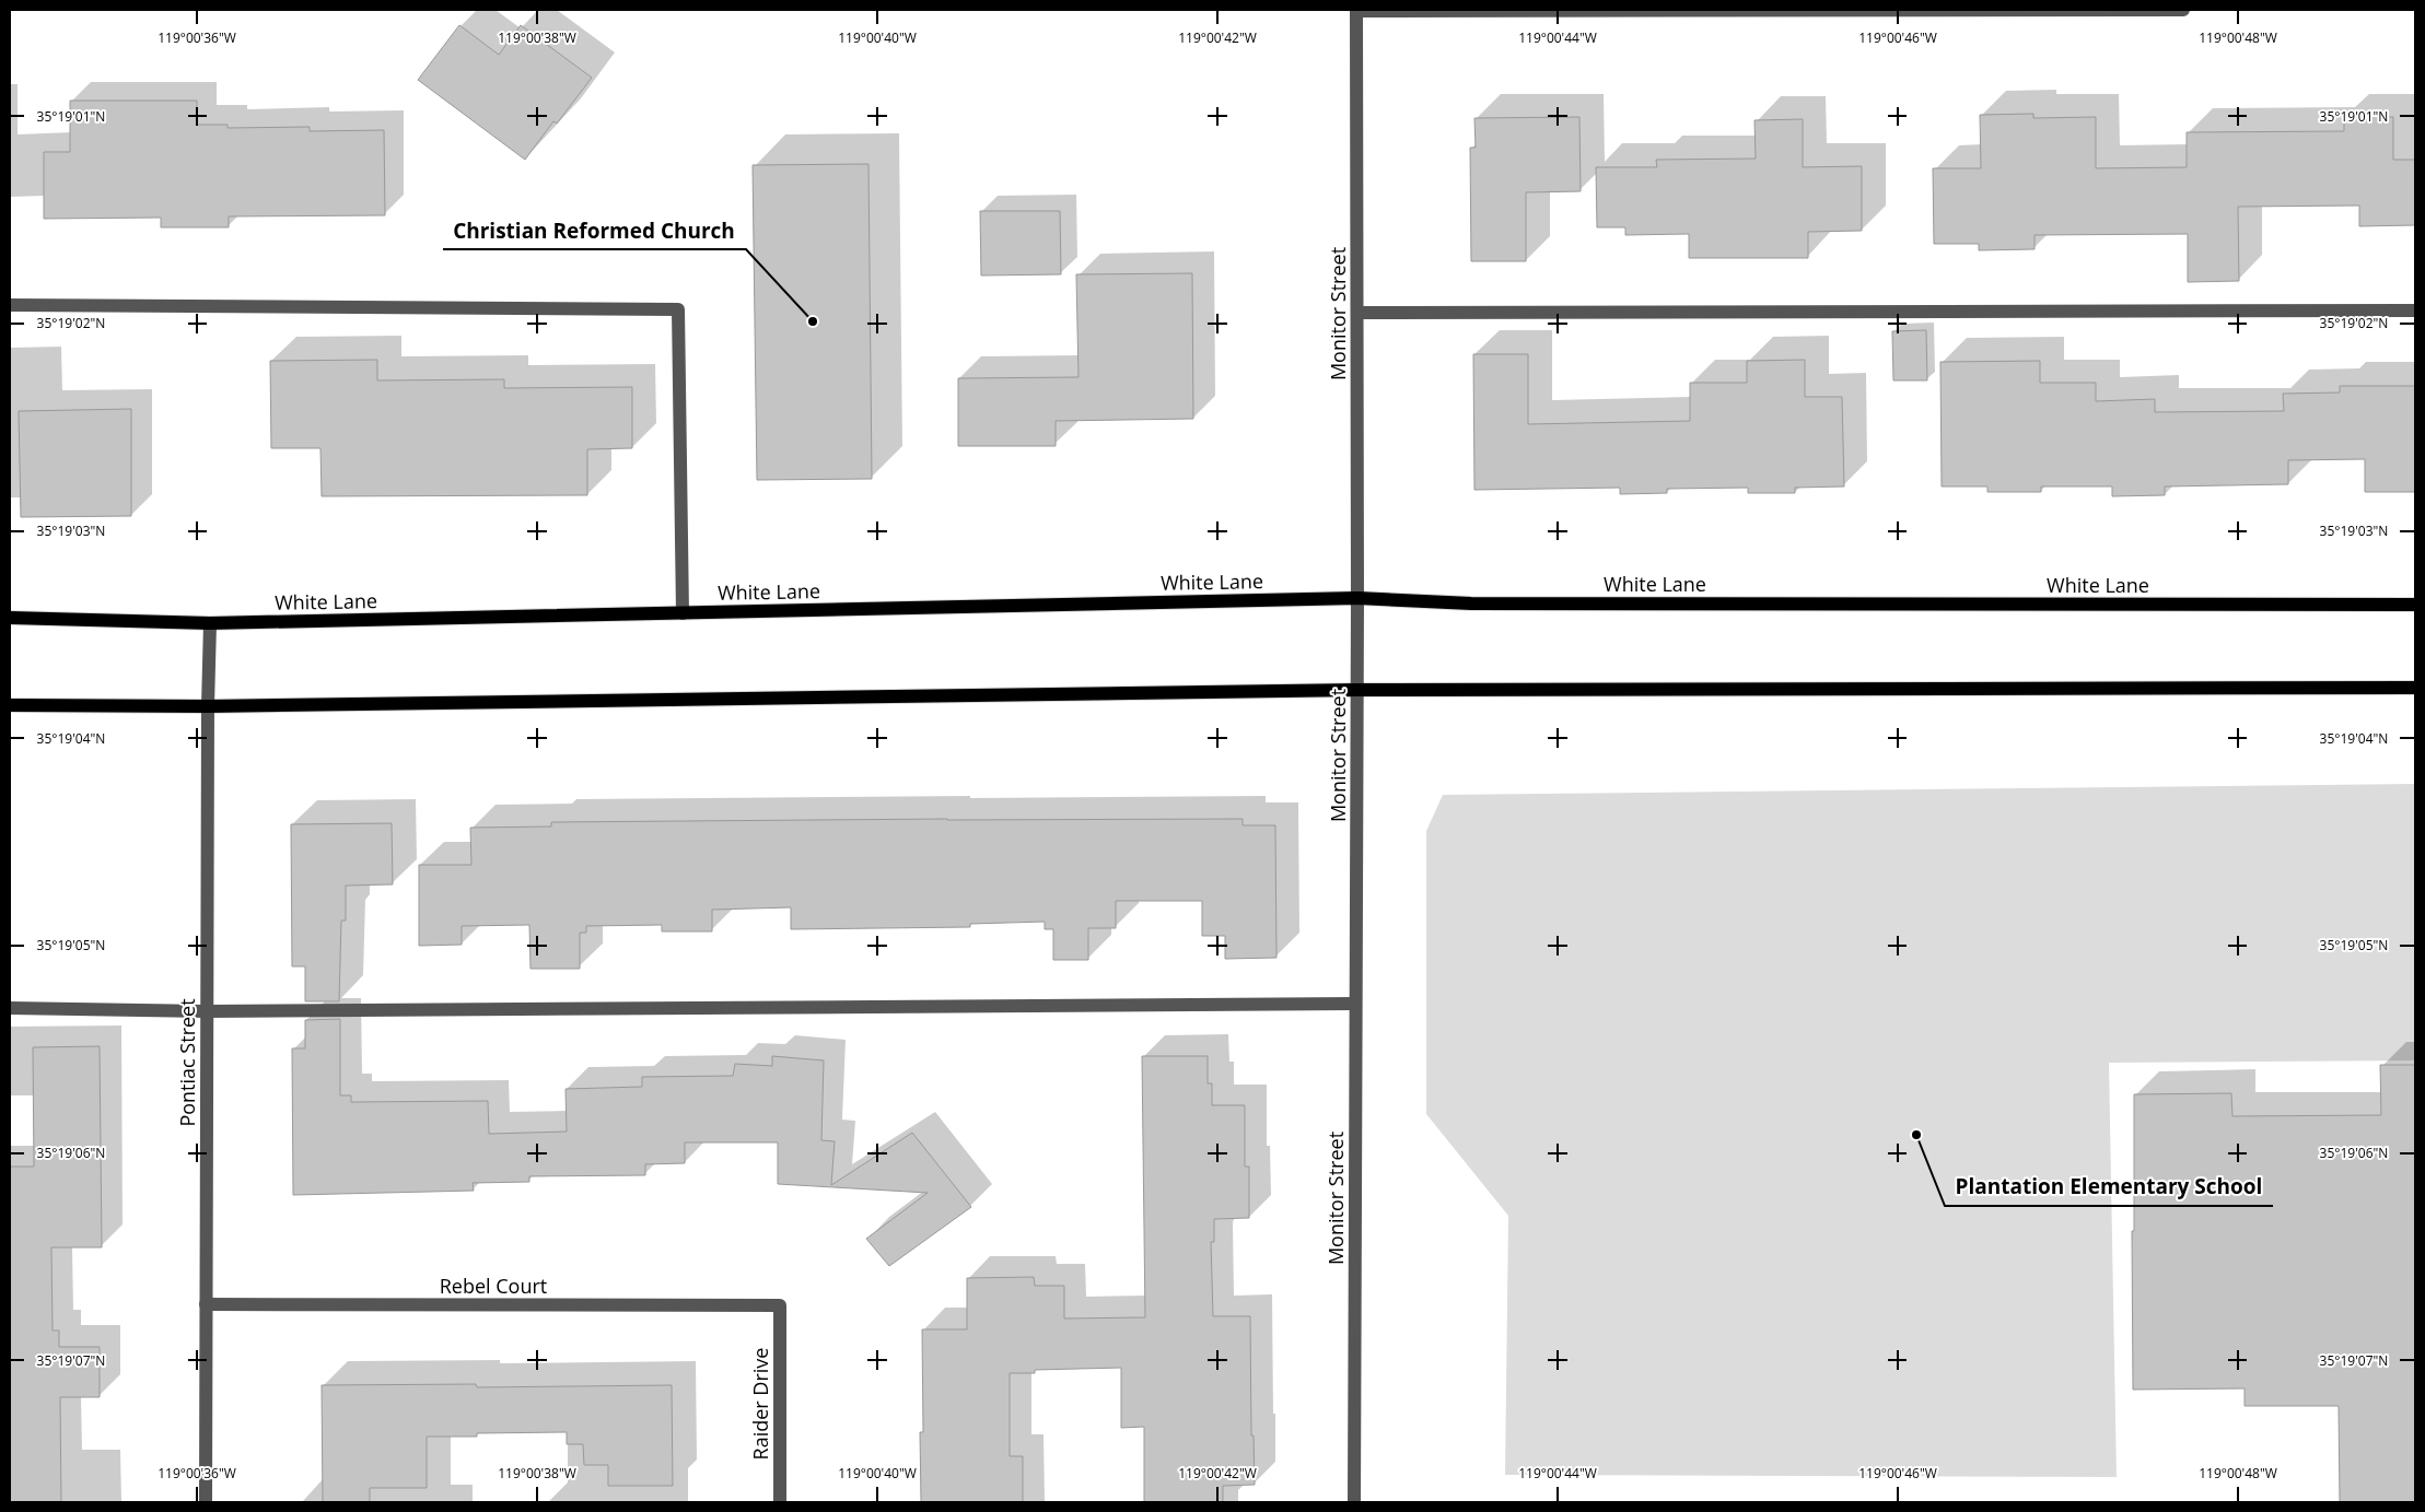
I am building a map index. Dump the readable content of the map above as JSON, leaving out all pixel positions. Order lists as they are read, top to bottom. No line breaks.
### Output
{"streets":{"main road":["White Lane"],"street":["Monitor Street","Pontiac Street","Rebel Court","Raider Drive"]},"crossings":[["Monitor Street","White Lane"],["White Lane","Pontiac Street"],["Pontiac Street","Rebel Court"],["Rebel Court","Raider Drive"]],"places":["Christian Reformed Church","Plantation Elementary School"],"coordinates":["119°00'36\"W","119°00'38\"W","119°00'40\"W","119°00'42\"W","119°00'44\"W","119°00'46\"W","119°00'48\"W","35°19'01\"N","35°19'02\"N","35°19'03\"N","35°19'04\"N","35°19'05\"N","35°19'06\"N","35°19'07\"N"]}
